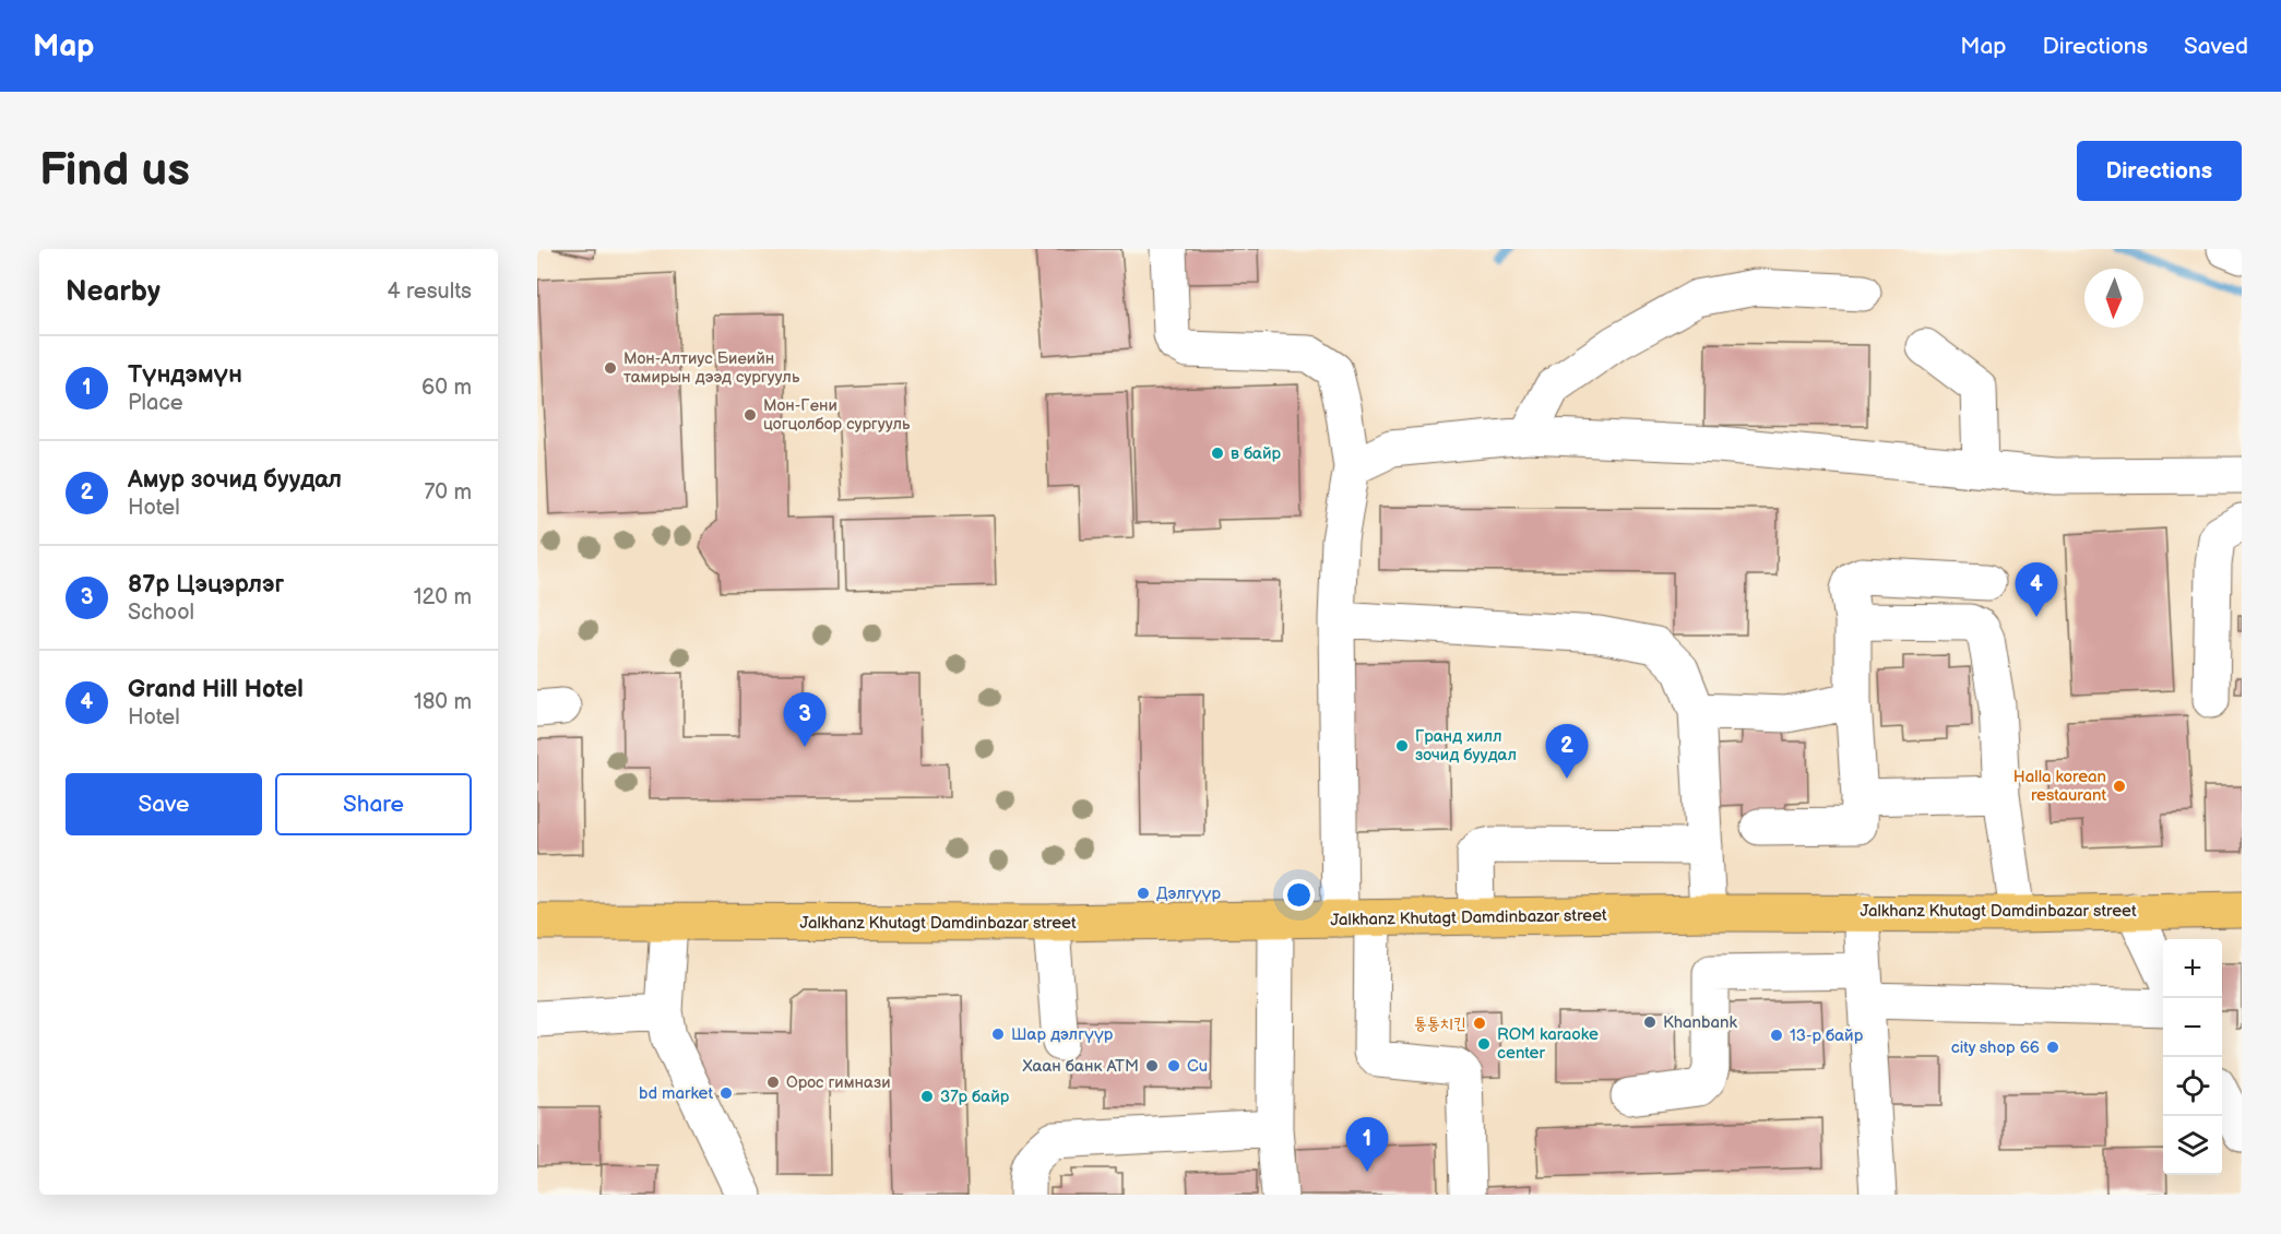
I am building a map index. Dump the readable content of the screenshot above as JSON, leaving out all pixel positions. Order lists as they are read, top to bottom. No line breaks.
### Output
{"streets":{"main road":["Jalkhanz Khutagt Damdinbazar street"]},"places":["Мон-Алтиус Биеийн тамирын дээд сургууль","Мон-Гени цогцолбор сургууль","в байр","Гранд хилл зочид буудал","Halla korean restaurant","Дэлгүүр","Khanbank","통통치킨","Шар дэлгүүр","13-р байр","ROM karaoke center","city shop 66","Хаан банк ATM","Cu","Орос гимнази","bd market","37р байр"],"north":"bottom","page":{"header":"Map","nav":["Map","Directions","Saved"],"buttons":["Directions",["Save","Share"]],"title":"Find us","heading":["Nearby","4 results"],"list":[{"mark":"1","name":"Түндэмүн","note":"Place","value":"60 m"},{"mark":"2","name":"Амур зочид буудал","note":"Hotel","value":"70 m"},{"mark":"3","name":"87р Цэцэрлэг","note":"School","value":"120 m"},{"mark":"4","name":"Grand Hill Hotel","note":"Hotel","value":"180 m"}],"pins":["4","3","2","1"],"map_buttons":["+","−"]}}
